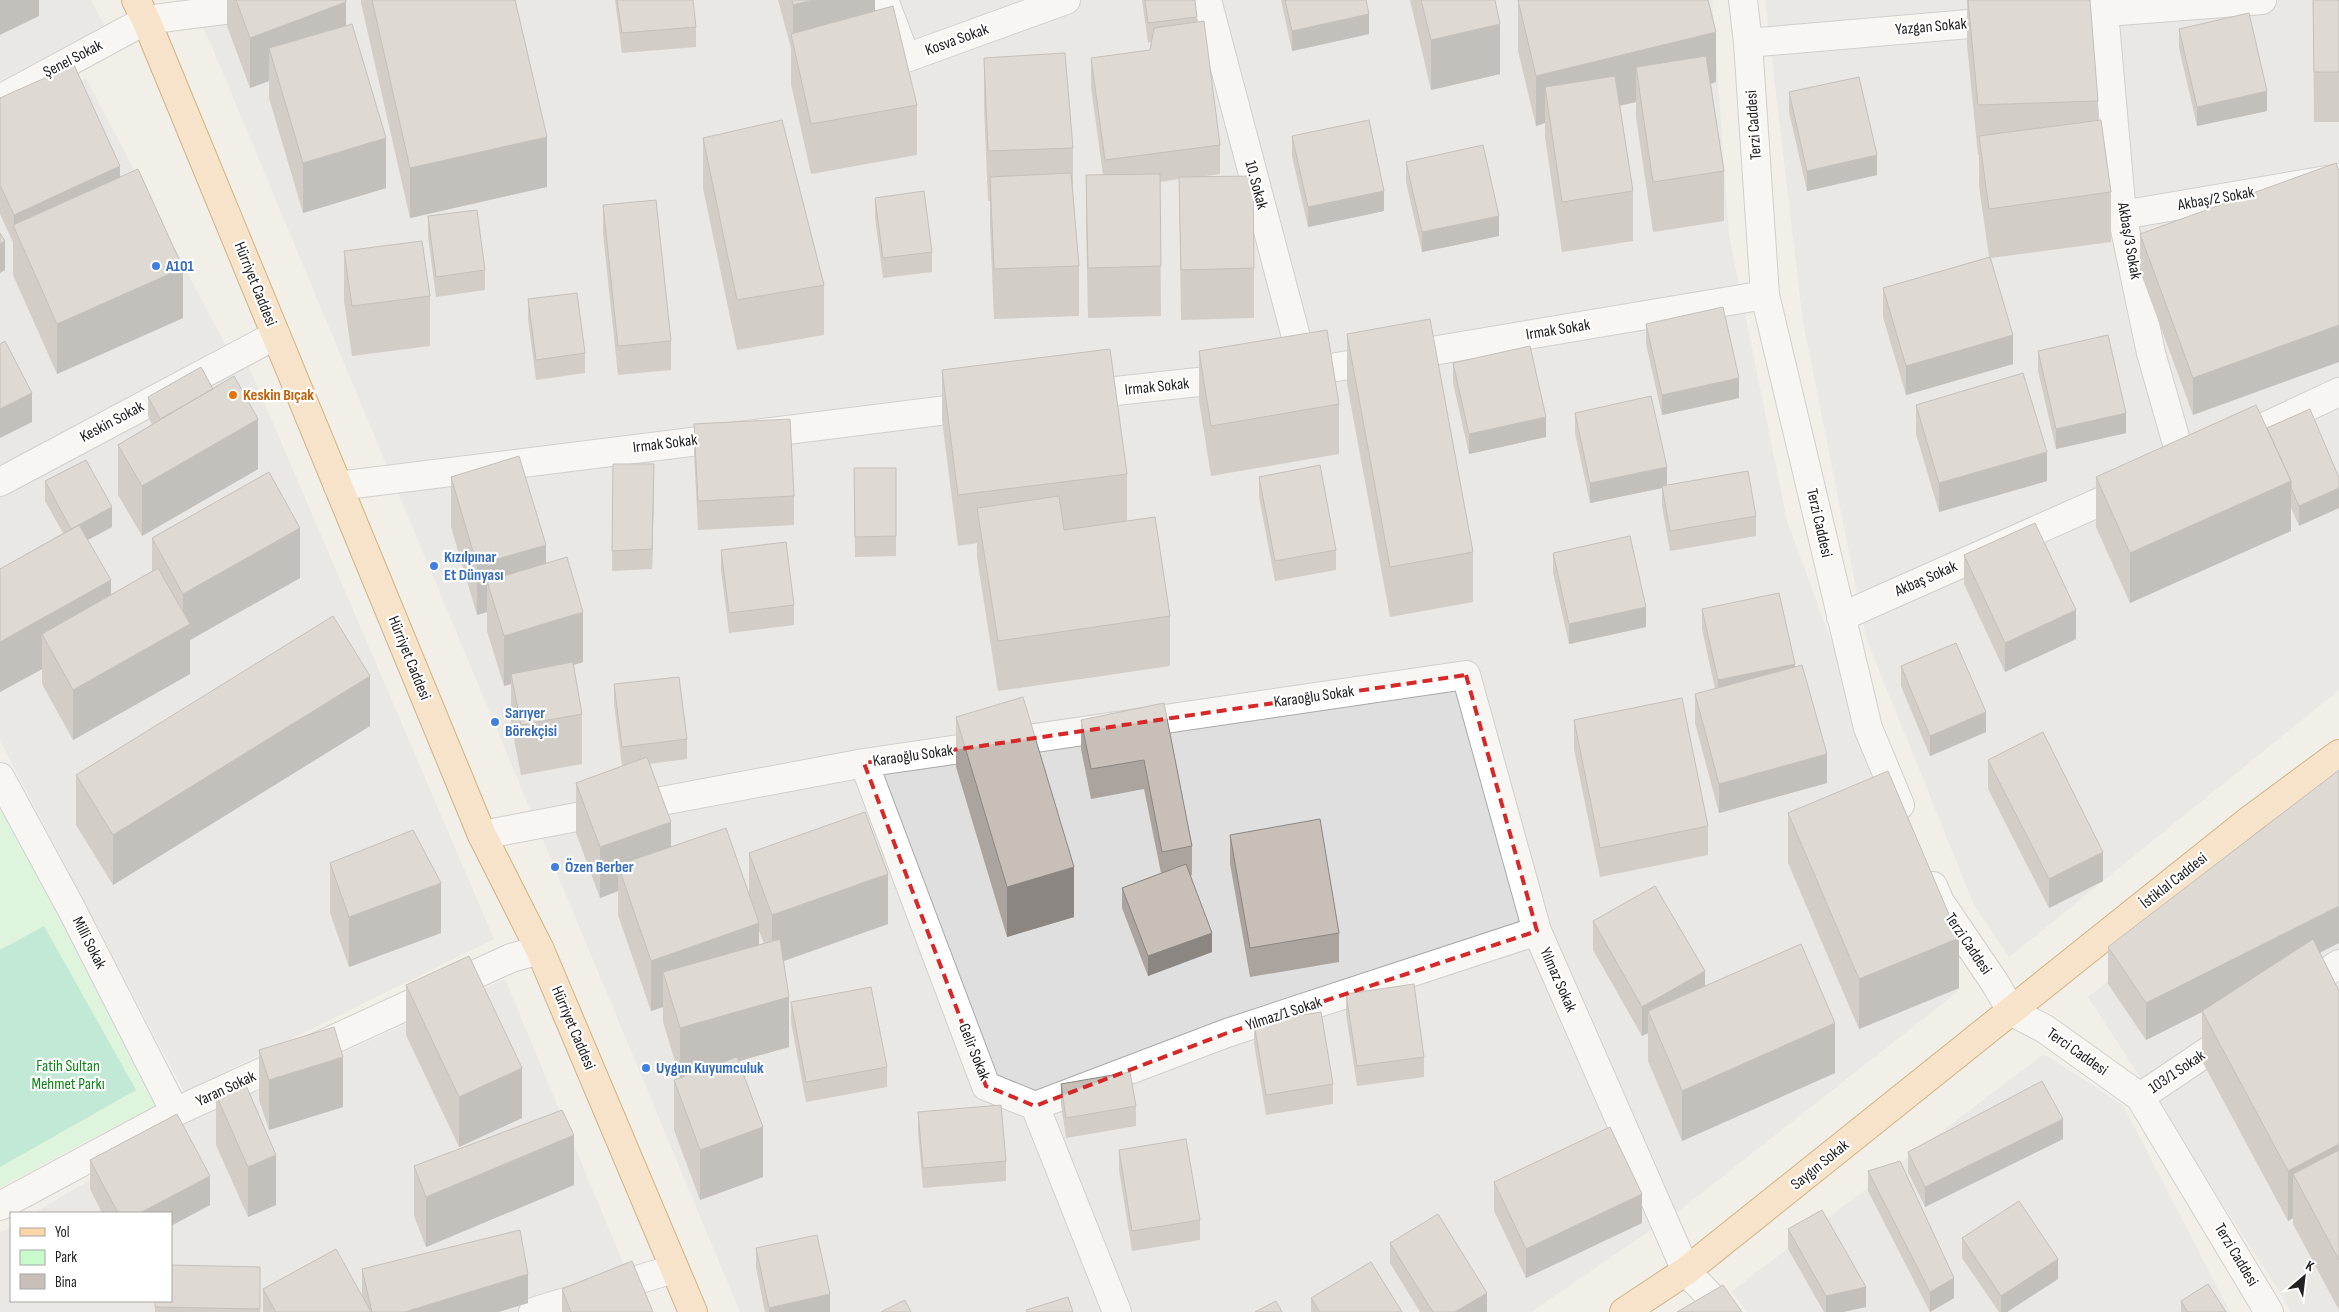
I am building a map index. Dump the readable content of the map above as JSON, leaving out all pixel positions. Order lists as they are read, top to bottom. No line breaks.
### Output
{"streets":{"main road":["Hürriyet Caddesi","İstiklal Caddesi","Saygın Sokak"],"street":["Yazgan Sokak","Kosva Sokak","Şenel Sokak","Terzi Caddesi","10. Sokak","Akbaş/2 Sokak","Akbaş/3 Sokak","Irmak Sokak","Keskin Sokak","Akbaş Sokak","Karaoğlu Sokak","Milli Sokak","Yılmaz Sokak","Yılmaz/1 Sokak","Gelir Sokak","Terci Caddesi","103/1 Sokak","Yaran Sokak"]},"crossings":[["Yazgan Sokak","Terzi Caddesi"],["Yazgan Sokak","Akbaş/3 Sokak"],["Şenel Sokak","Hürriyet Caddesi"],["Terzi Caddesi","Irmak Sokak"],["Terzi Caddesi","Akbaş Sokak"],["Terzi Caddesi","İstiklal Caddesi"],["Terzi Caddesi","Terci Caddesi"],["Terzi Caddesi","103/1 Sokak"],["Terzi Caddesi","Saygın Sokak"],["10. Sokak","Irmak Sokak"],["Akbaş/2 Sokak","Akbaş/3 Sokak"],["Akbaş/3 Sokak","Akbaş Sokak"],["Hürriyet Caddesi","Irmak Sokak"],["Hürriyet Caddesi","Keskin Sokak"],["Hürriyet Caddesi","Karaoğlu Sokak"],["Hürriyet Caddesi","Yaran Sokak"],["Karaoğlu Sokak","Yılmaz Sokak"],["Karaoğlu Sokak","Gelir Sokak"],["İstiklal Caddesi","Terci Caddesi"],["İstiklal Caddesi","Saygın Sokak"],["Milli Sokak","Yaran Sokak"],["Yılmaz Sokak","Yılmaz/1 Sokak"],["Yılmaz Sokak","Saygın Sokak"],["Yılmaz/1 Sokak","Gelir Sokak"],["Terci Caddesi","103/1 Sokak"],["Terci Caddesi","Saygın Sokak"]],"parks":["Fatih Sultan Mehmet Parkı"],"places":["A101","Keskin Bıçak","Kızılpınar Et Dünyası","Sarıyer Börekçisi","Özen Berber","Uygun Kuyumculuk"],"legend":["Yol","Park","Bina"],"north":"top right"}
